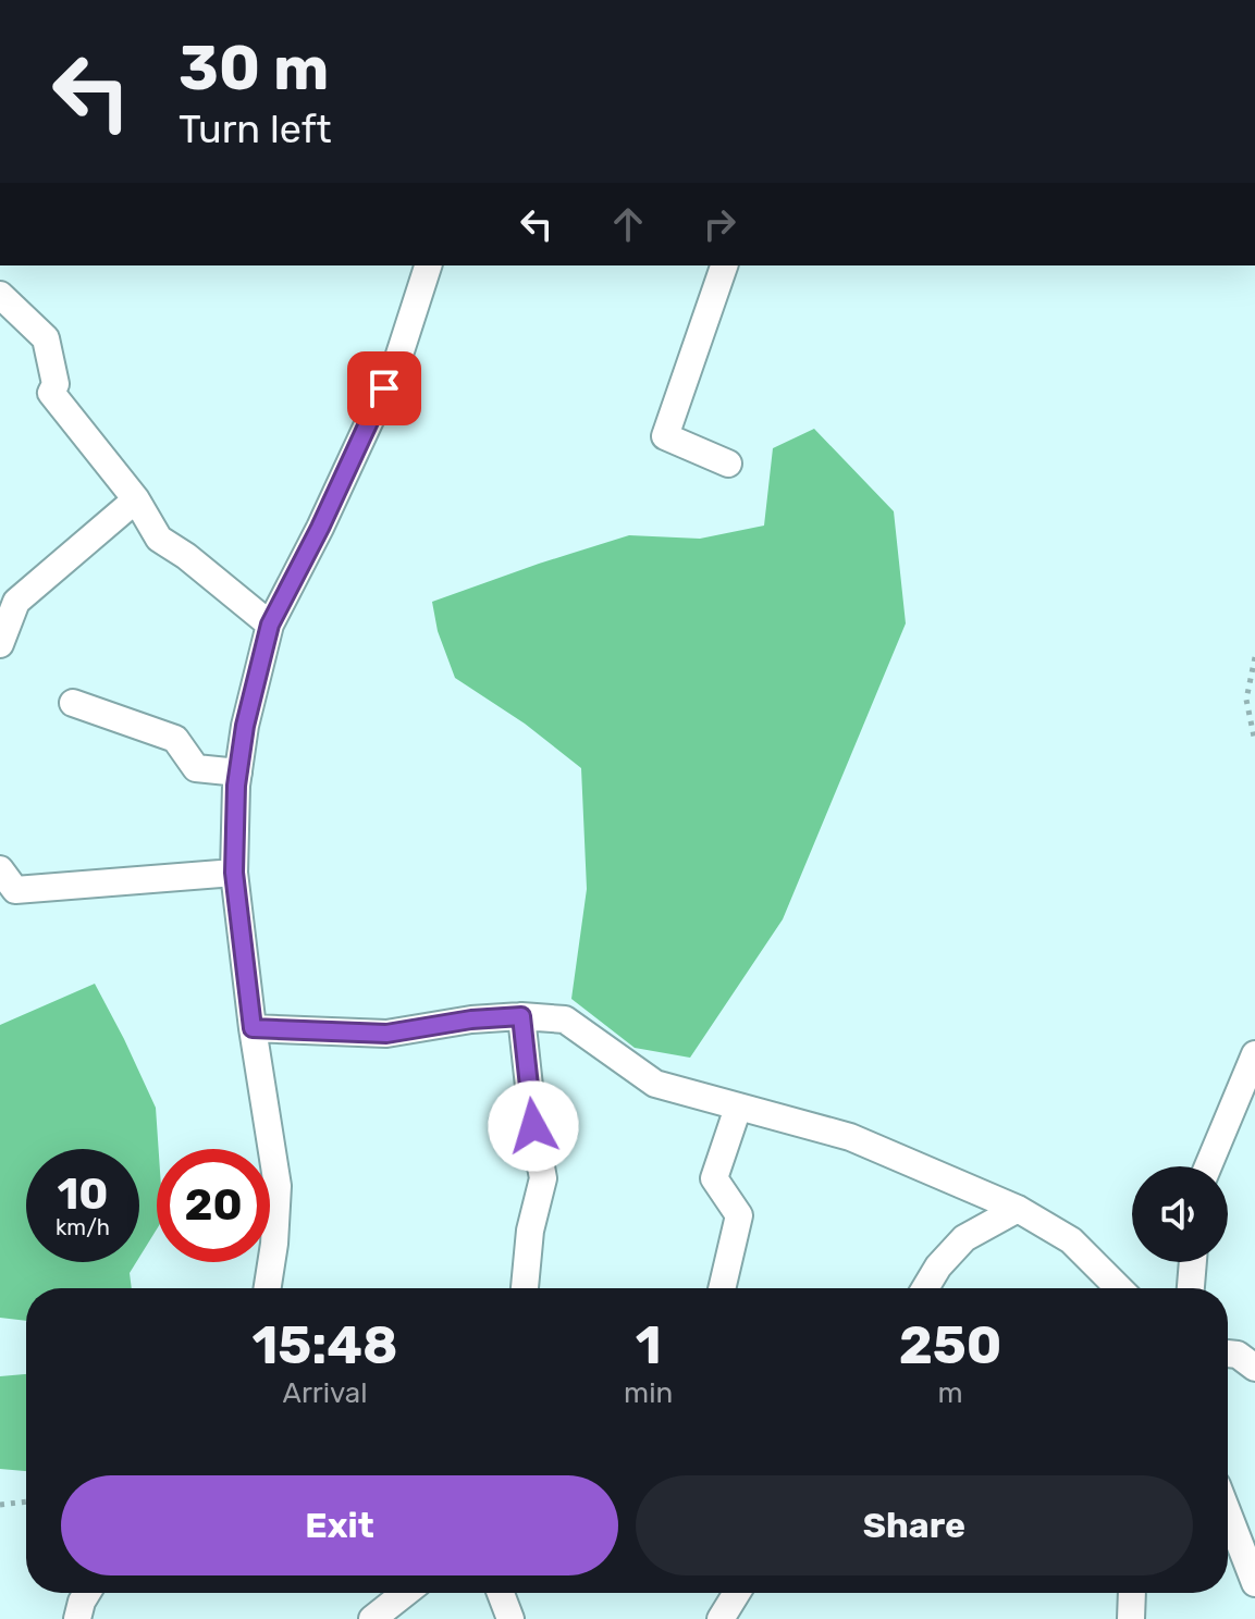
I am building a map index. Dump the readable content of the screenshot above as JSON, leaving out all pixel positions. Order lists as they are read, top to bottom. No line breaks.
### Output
{"page":{"turn":["30 m","Turn left"],"speed":"10 km/h","limit":"20","eta":["15:48","Arrival","1","min","250","m"],"buttons":["Exit","Share"]}}
